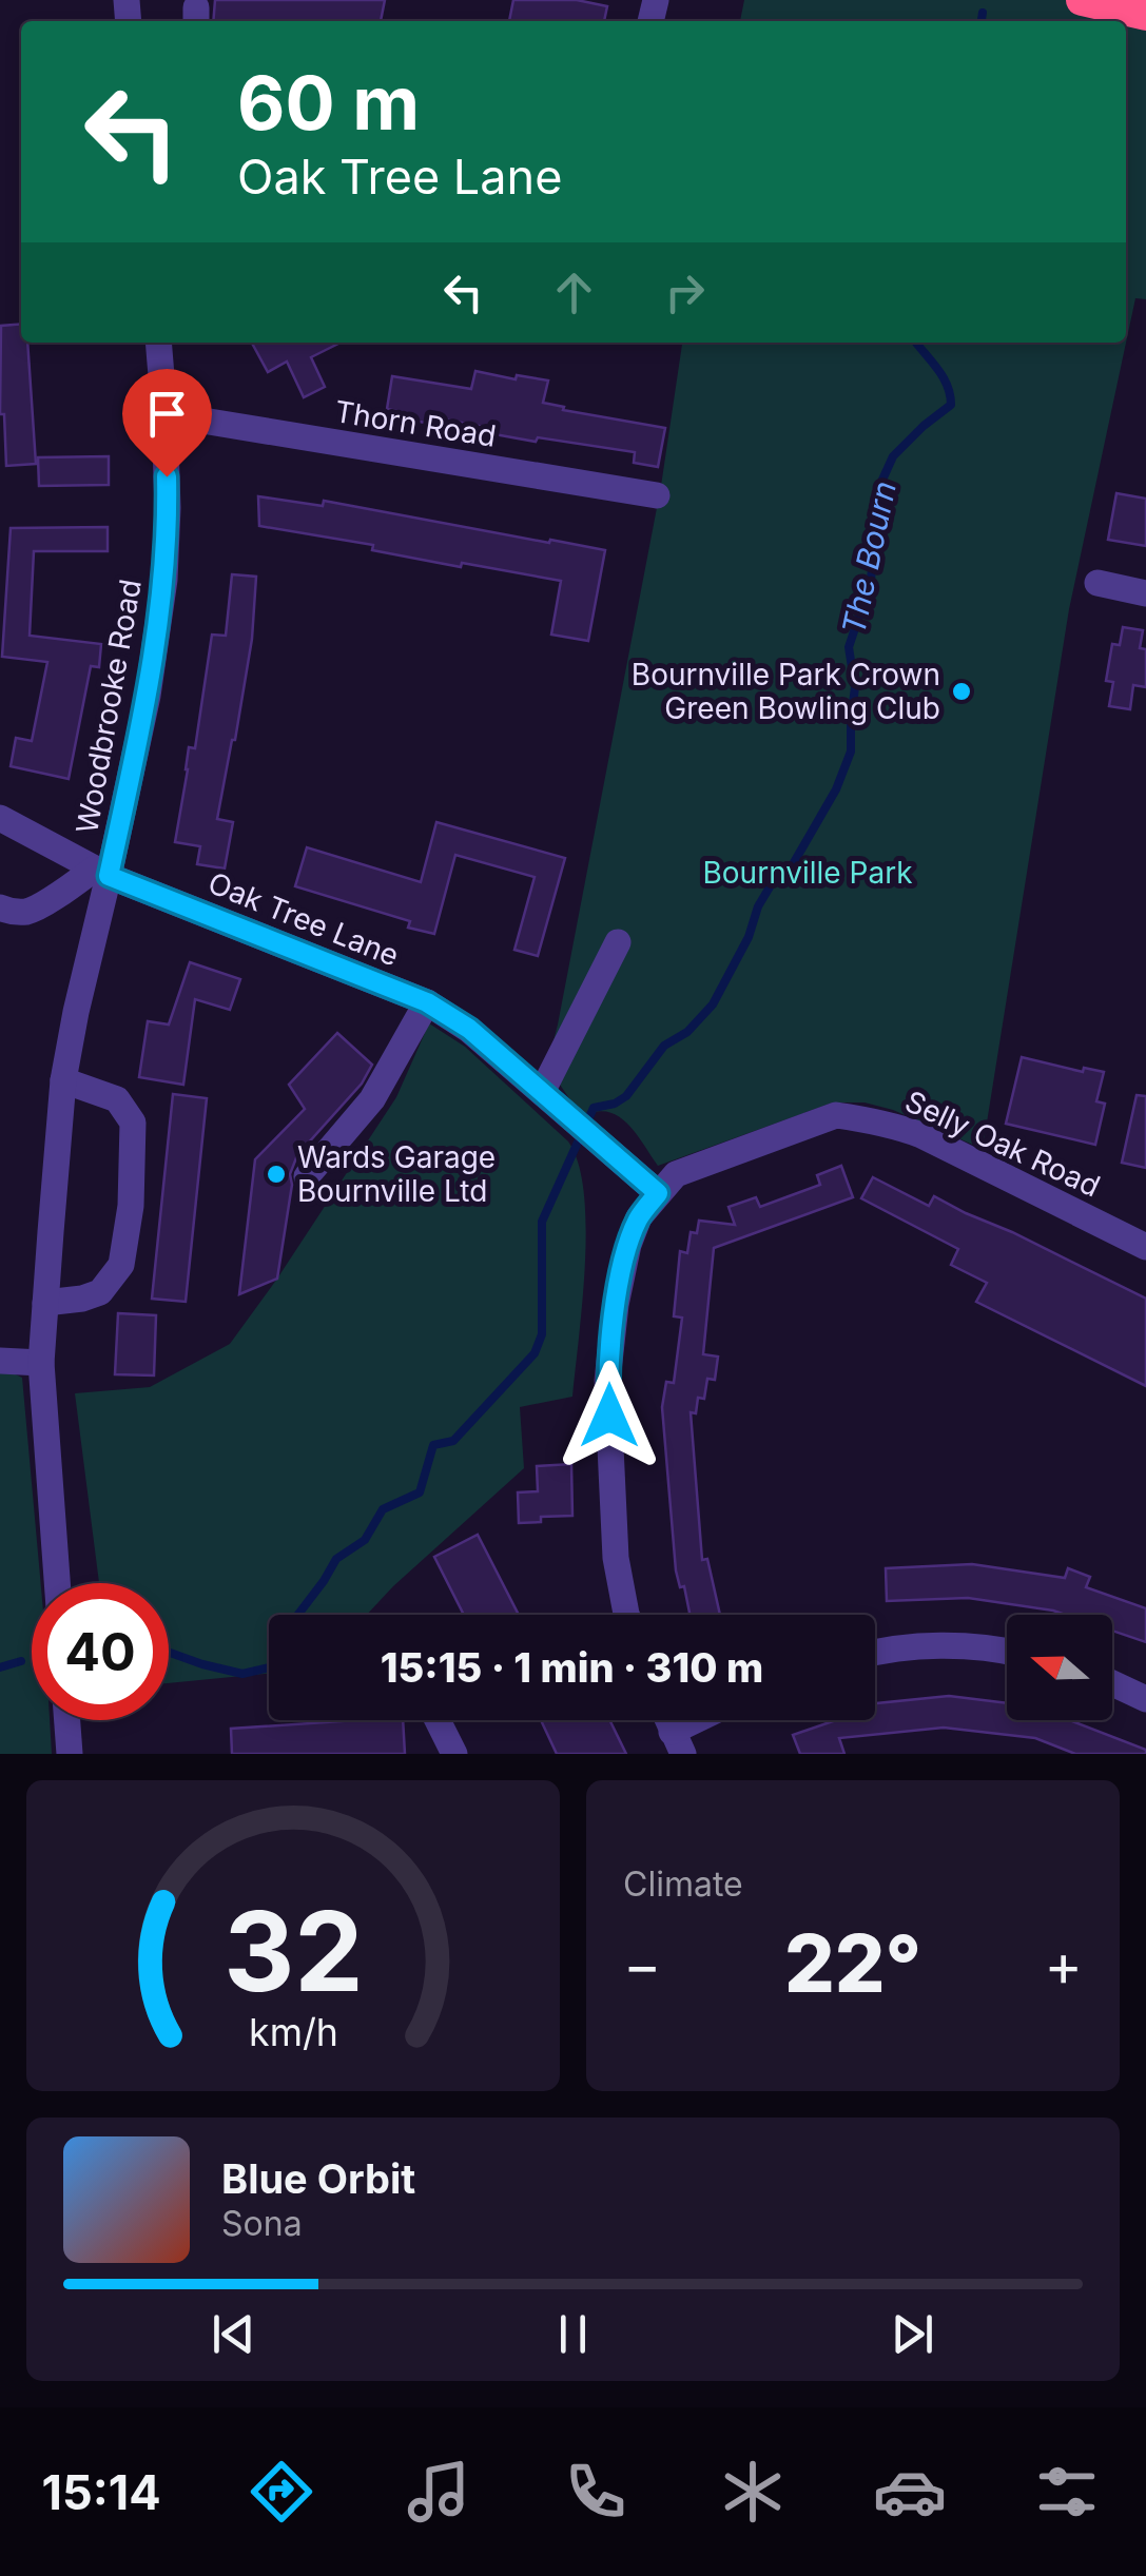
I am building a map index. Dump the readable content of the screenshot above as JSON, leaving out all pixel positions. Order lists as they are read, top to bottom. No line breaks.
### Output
{"streets":{"street":["Thorn Road","Woodbrooke Road","Oak Tree Lane","Selly Oak Road"]},"crossings":[["Thorn Road","Woodbrooke Road"],["Woodbrooke Road","Oak Tree Lane"],["Oak Tree Lane","Selly Oak Road"]],"water":["The Bourn"],"parks":["Bournville Park"],"places":["Bournville Park Crown Green Bowling Club","Wards Garage Bournville Ltd"],"north":"left","page":{"turn":["60 m","Oak Tree Lane"],"limit":"40","trip":"15:15 · 1 min · 310 m","tile":"Climate","heat":["−","22°","+"],"song":["Blue Orbit","Sona"],"tabs":"15:14","gauge":["32","km/h"]}}
